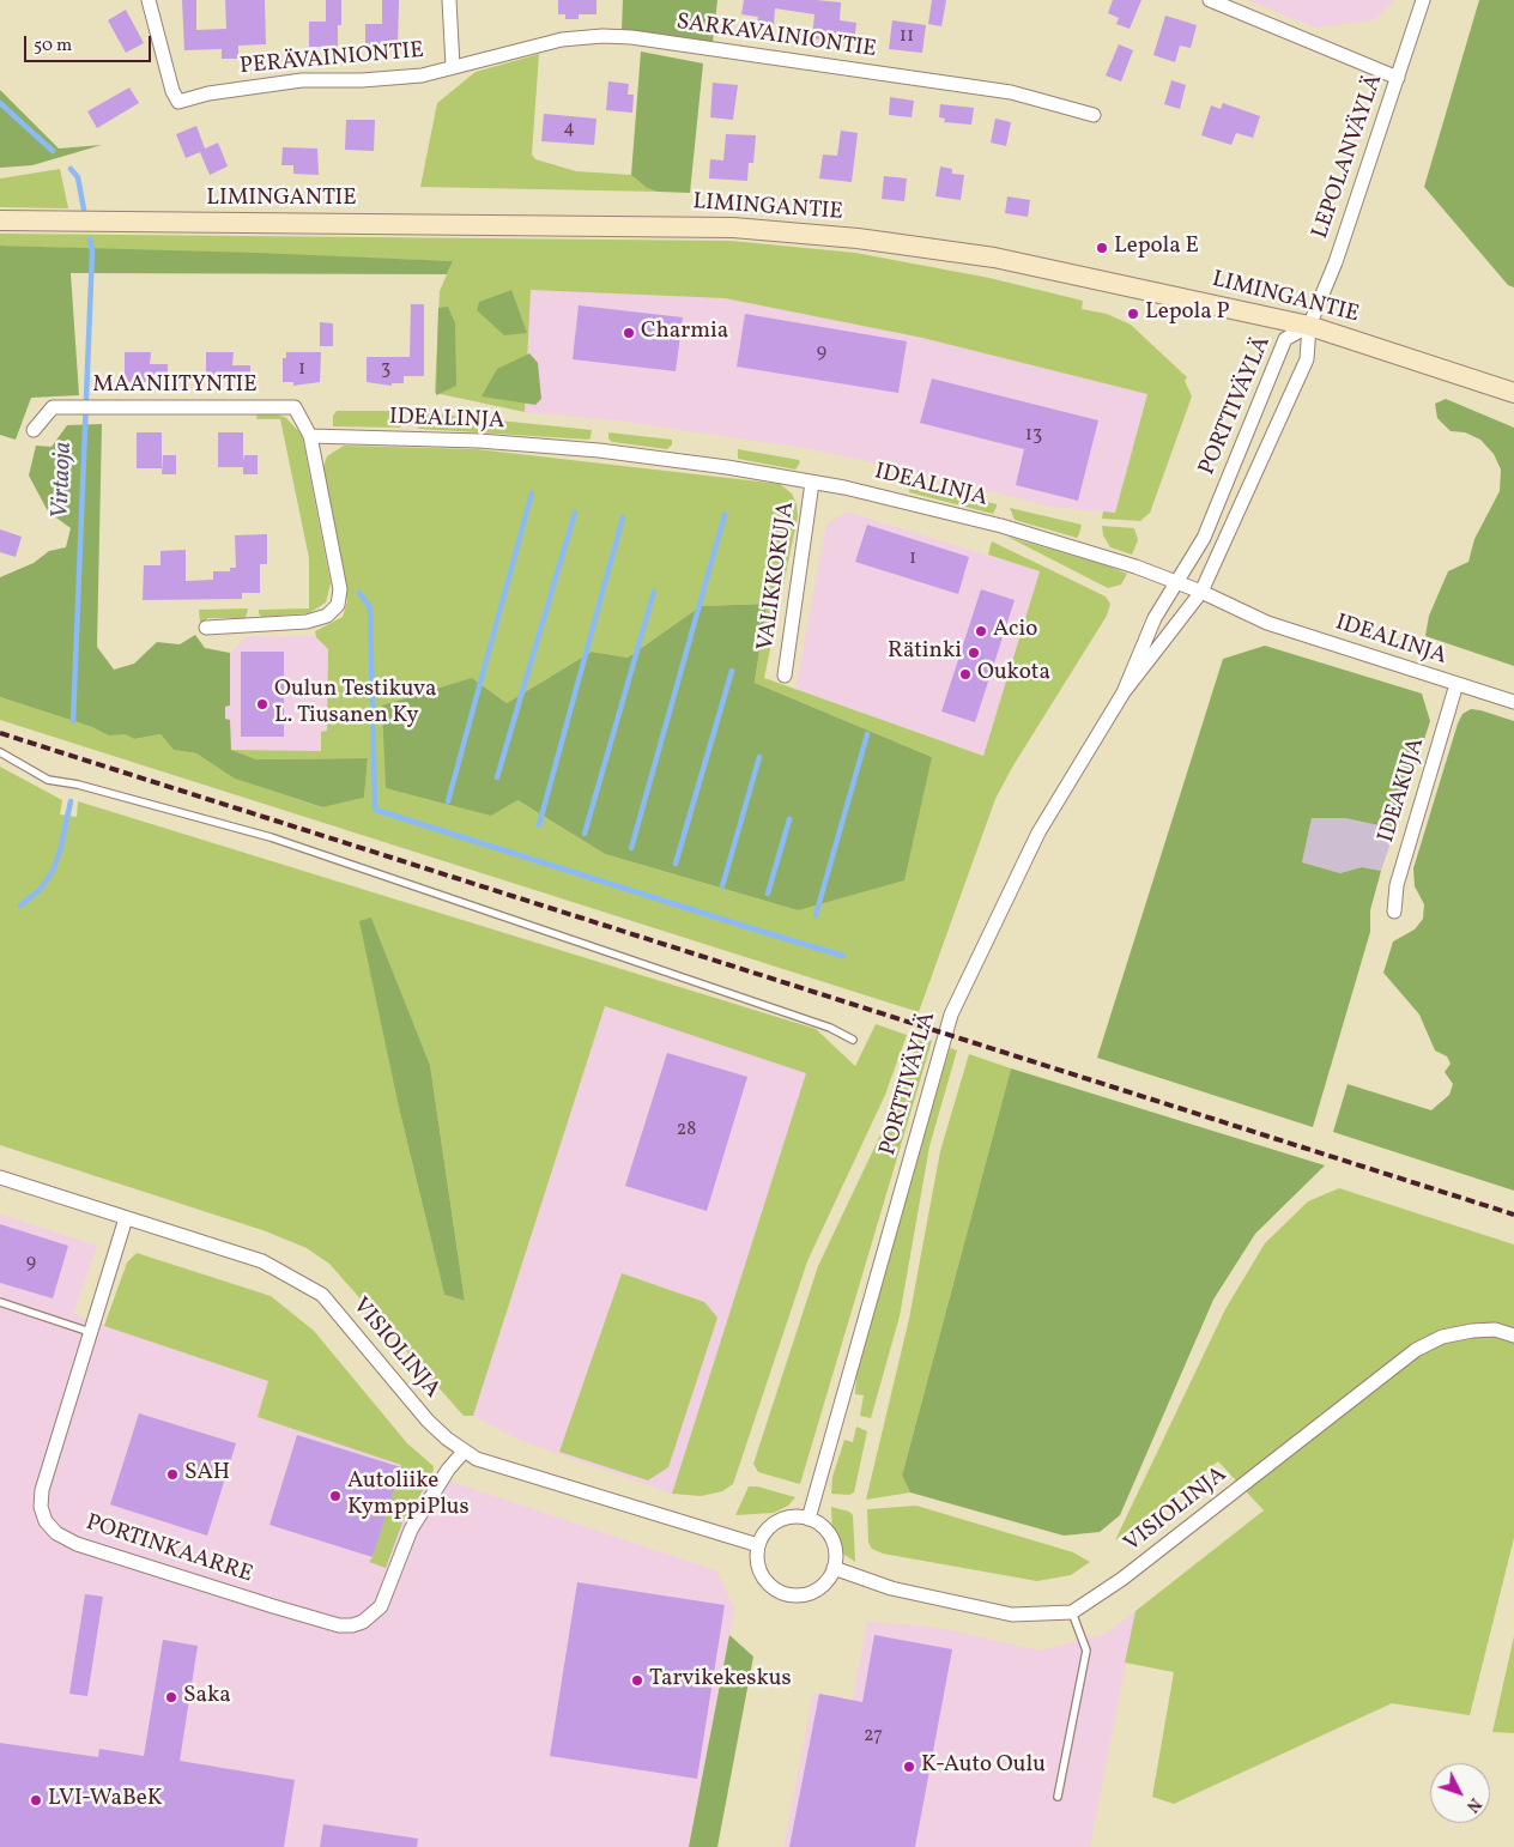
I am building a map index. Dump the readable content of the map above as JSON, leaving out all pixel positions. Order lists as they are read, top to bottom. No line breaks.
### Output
{"streets":{"main road":["LIMINGANTIE"],"street":["SARKAVAINIONTIE","PERÄVAINIONTIE","LEPOLANVÄYLÄ","MAANIITYNTIE","PORTTIVÄYLÄ","IDEALINJA","VALIKKOKUJA","IDEAKUJA","VISIOLINJA","PORTINKAARRE"]},"crossings":[["SARKAVAINIONTIE","PERÄVAINIONTIE"],["LEPOLANVÄYLÄ","LIMINGANTIE"],["LEPOLANVÄYLÄ","PORTTIVÄYLÄ"],["LIMINGANTIE","PORTTIVÄYLÄ"],["MAANIITYNTIE","IDEALINJA"],["PORTTIVÄYLÄ","IDEALINJA"],["PORTTIVÄYLÄ","VISIOLINJA"],["IDEALINJA","VALIKKOKUJA"],["IDEALINJA","IDEAKUJA"],["VISIOLINJA","PORTINKAARRE"]],"water":["Virtaoja"],"places":["Lepola E","Lepola P","Charmia","Acio","Rätinki","Oukota","Oulun Testikuva L. Tiusanen Ky","SAH","Autoliike KymppiPlus","Tarvikekeskus","Saka","K-Auto Oulu","LVI-WaBeK"],"house_numbers":["11","4","9","1","3","13","1","28","9","27"],"scale_bar":"50 m","north":"bottom right"}
